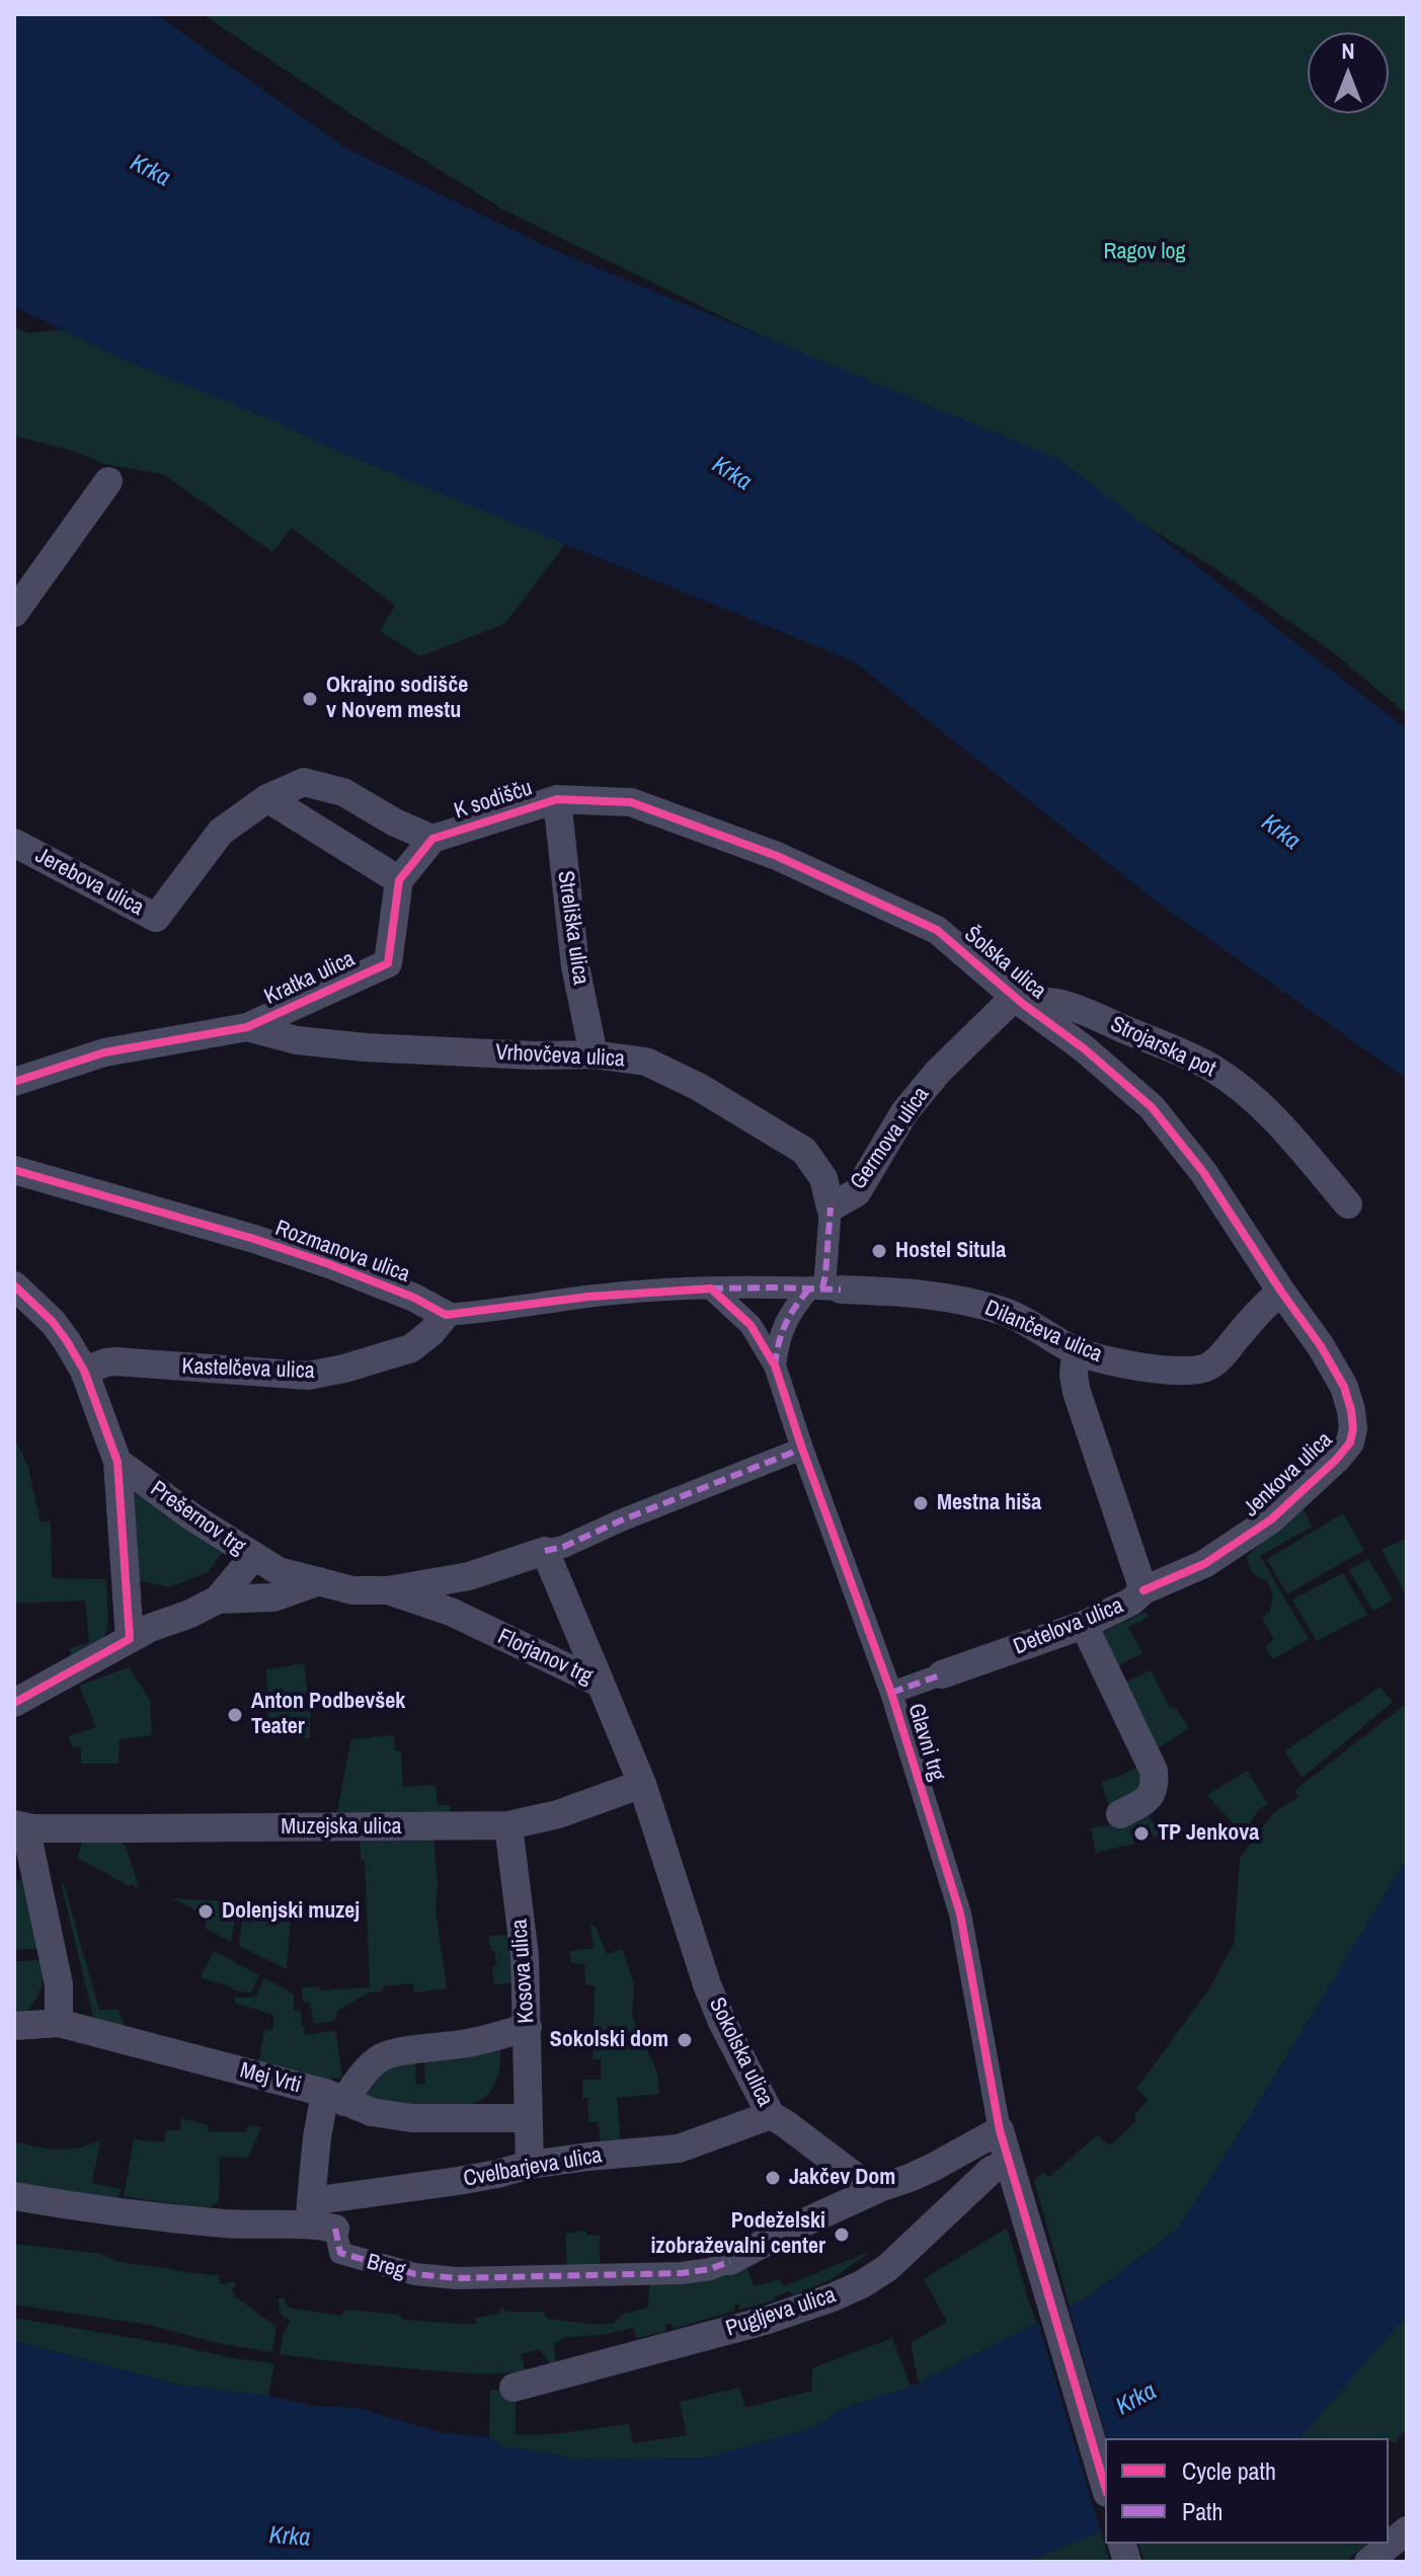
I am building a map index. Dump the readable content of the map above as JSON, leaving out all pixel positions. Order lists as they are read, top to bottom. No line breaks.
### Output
{"streets":{"street":["K sodišču","Jerebova ulica","Streliška ulica","Šolska ulica","Kratka ulica","Strojarska pot","Vrhovčeva ulica","Germova ulica","Rozmanova ulica","Dilančeva ulica","Kastelčeva ulica","Jenkova ulica","Prešernov trg","Detelova ulica","Florjanov trg","Glavni trg","Muzejska ulica","Kosova ulica","Sokolska ulica","Mej Vrti","Cvelbarjeva ulica","Breg","Pugljeva ulica"]},"crossings":[["K sodišču","Streliška ulica"],["K sodišču","Šolska ulica"],["K sodišču","Kratka ulica"],["Streliška ulica","Šolska ulica"],["Streliška ulica","Vrhovčeva ulica"],["Šolska ulica","Strojarska pot"],["Šolska ulica","Germova ulica"],["Šolska ulica","Dilančeva ulica"],["Šolska ulica","Jenkova ulica"],["Kratka ulica","Vrhovčeva ulica"],["Strojarska pot","Germova ulica"],["Vrhovčeva ulica","Germova ulica"],["Vrhovčeva ulica","Dilančeva ulica"],["Rozmanova ulica","Kastelčeva ulica"],["Dilančeva ulica","Jenkova ulica"],["Dilančeva ulica","Detelova ulica"],["Jenkova ulica","Detelova ulica"],["Prešernov trg","Florjanov trg"],["Detelova ulica","Glavni trg"],["Florjanov trg","Muzejska ulica"],["Florjanov trg","Sokolska ulica"],["Glavni trg","Pugljeva ulica"],["Muzejska ulica","Kosova ulica"],["Muzejska ulica","Sokolska ulica"],["Muzejska ulica","Mej Vrti"],["Kosova ulica","Mej Vrti"],["Kosova ulica","Cvelbarjeva ulica"],["Sokolska ulica","Cvelbarjeva ulica"],["Cvelbarjeva ulica","Breg"]],"water":["Krka"],"parks":["Ragov log"],"places":["Okrajno sodišče v Novem mestu","Hostel Situla","Mestna hiša","Anton Podbevšek Teater","TP Jenkova","Dolenjski muzej","Sokolski dom","Jakčev Dom","Podeželski izobraževalni center"],"legend":["Cycle path","Path"],"north":"top"}
